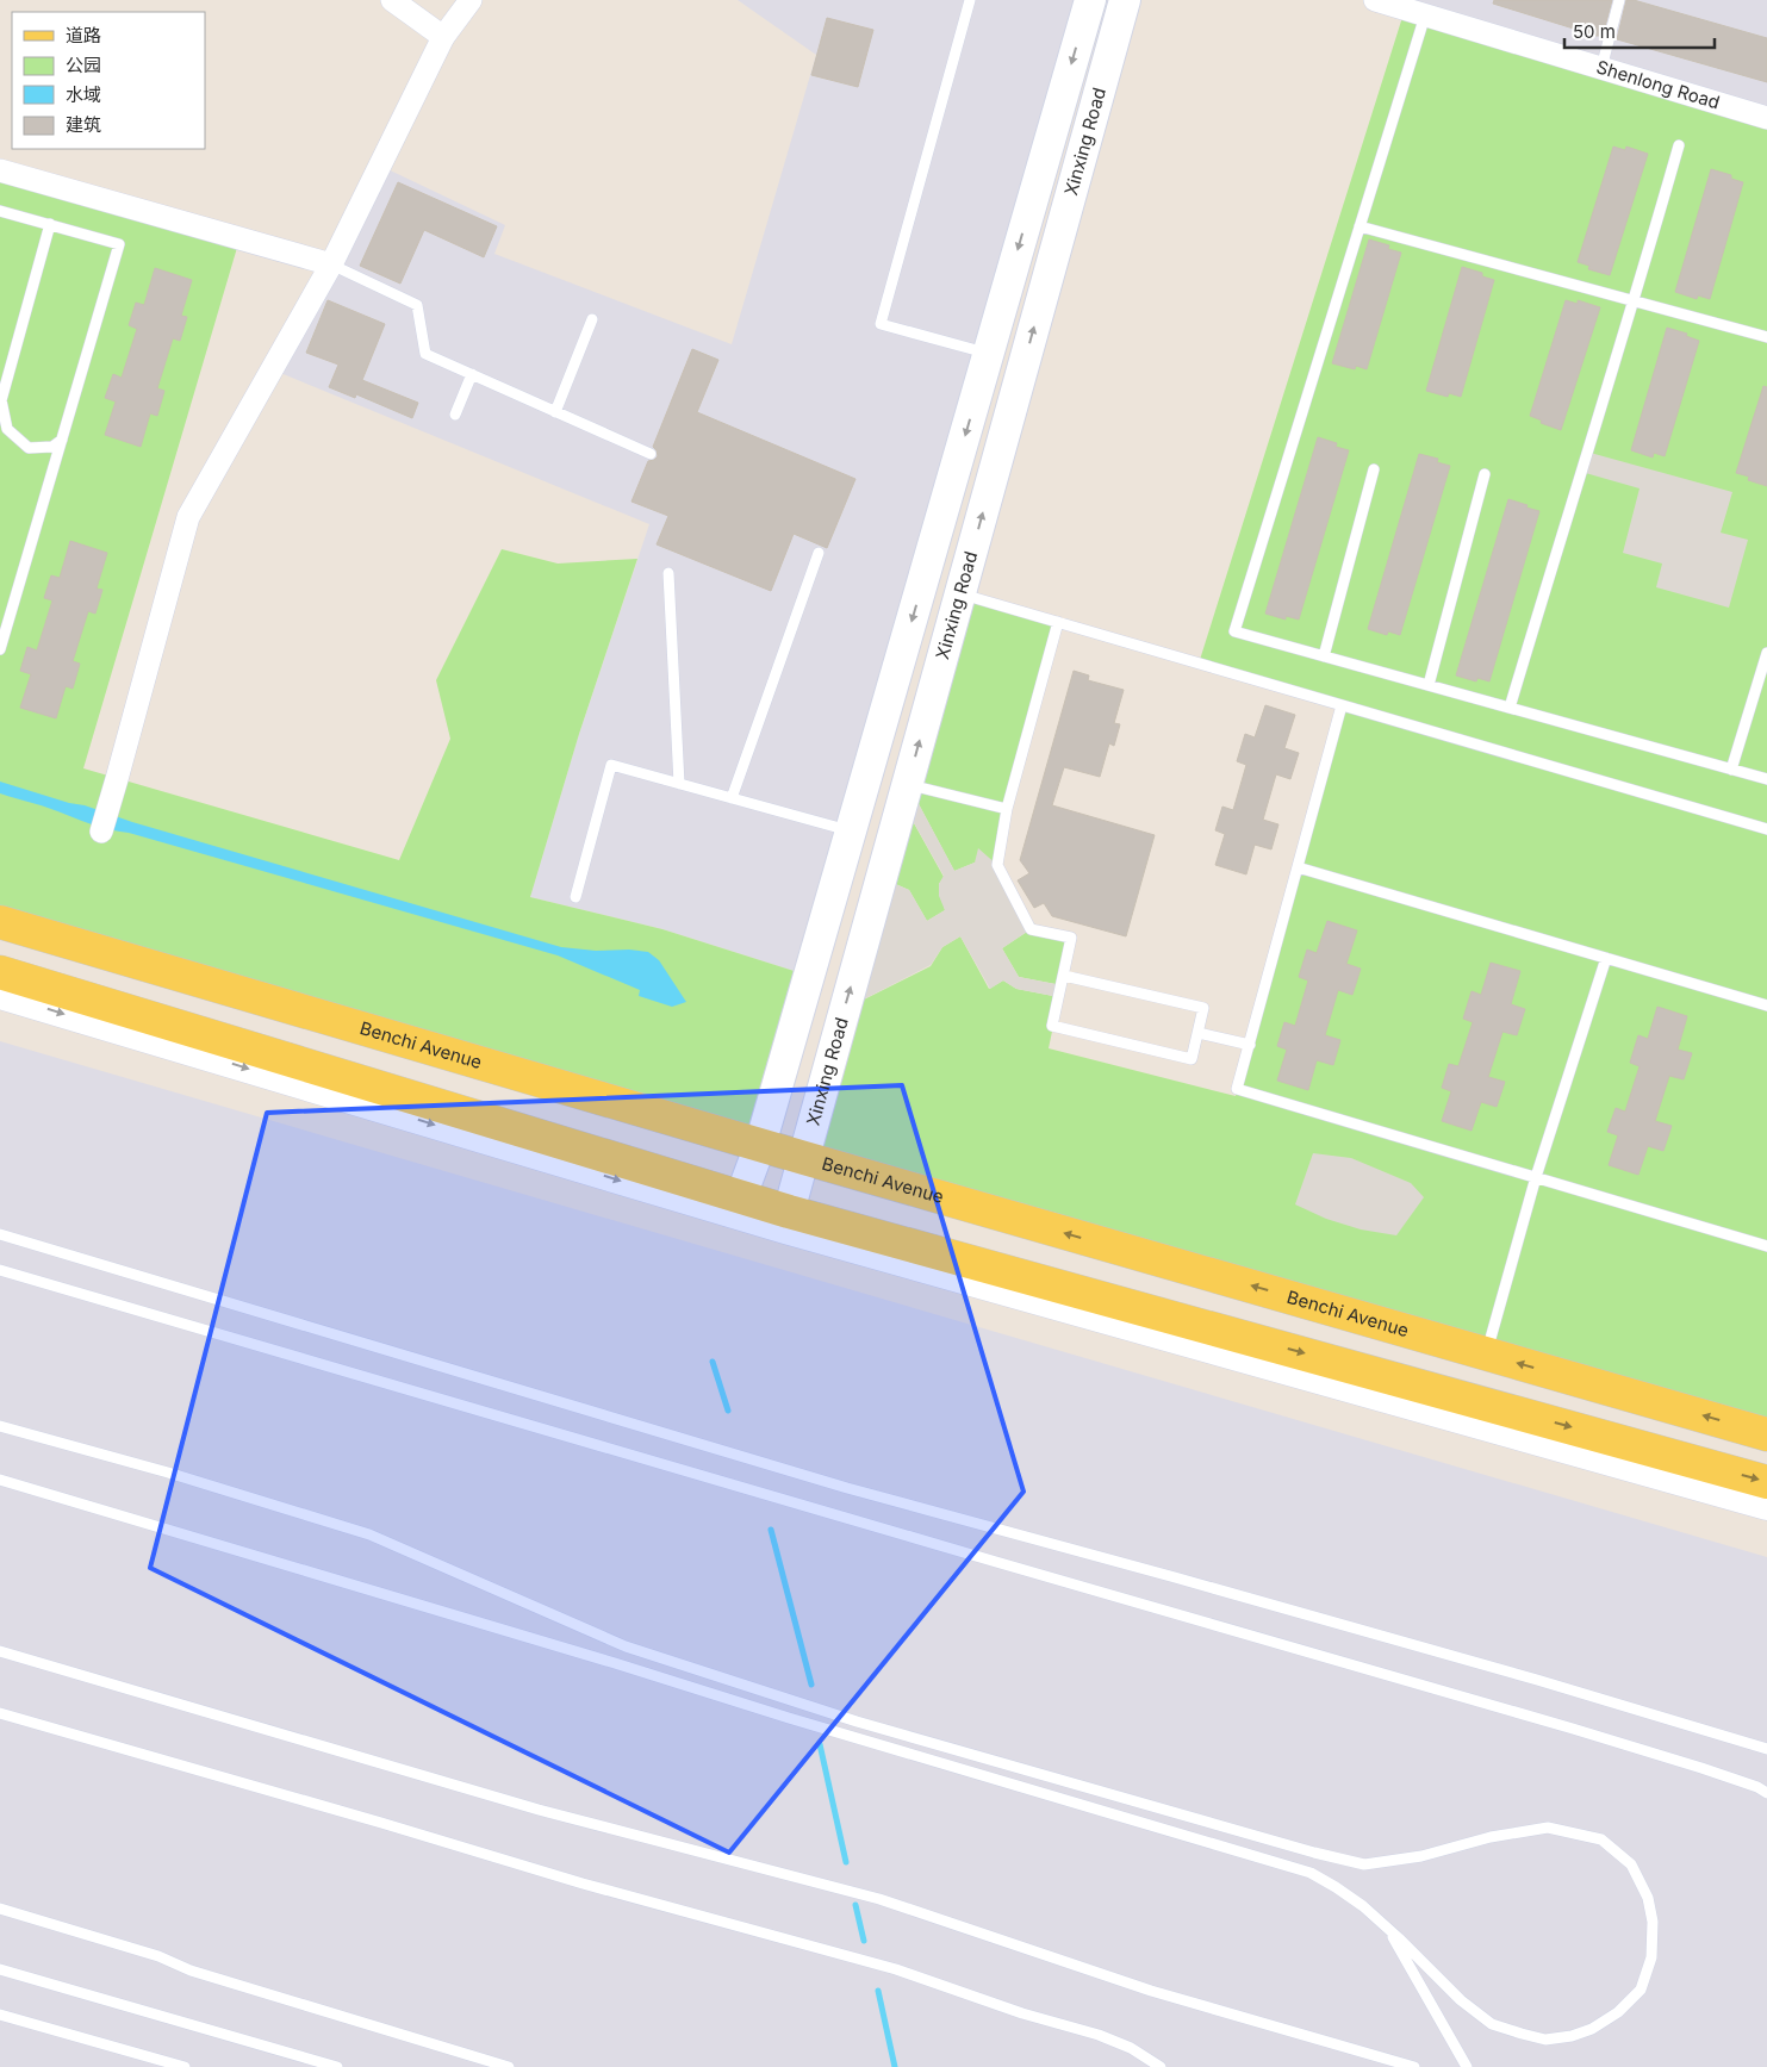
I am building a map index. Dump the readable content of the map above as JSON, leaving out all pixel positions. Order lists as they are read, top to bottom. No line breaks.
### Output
{"streets":{"main road":["Xinxing Road","Benchi Avenue"],"street":["Shenlong Road"]},"crossings":[["Xinxing Road","Benchi Avenue"]],"legend":["道路","公园","水域","建筑"],"scale_bar":"50 m"}
